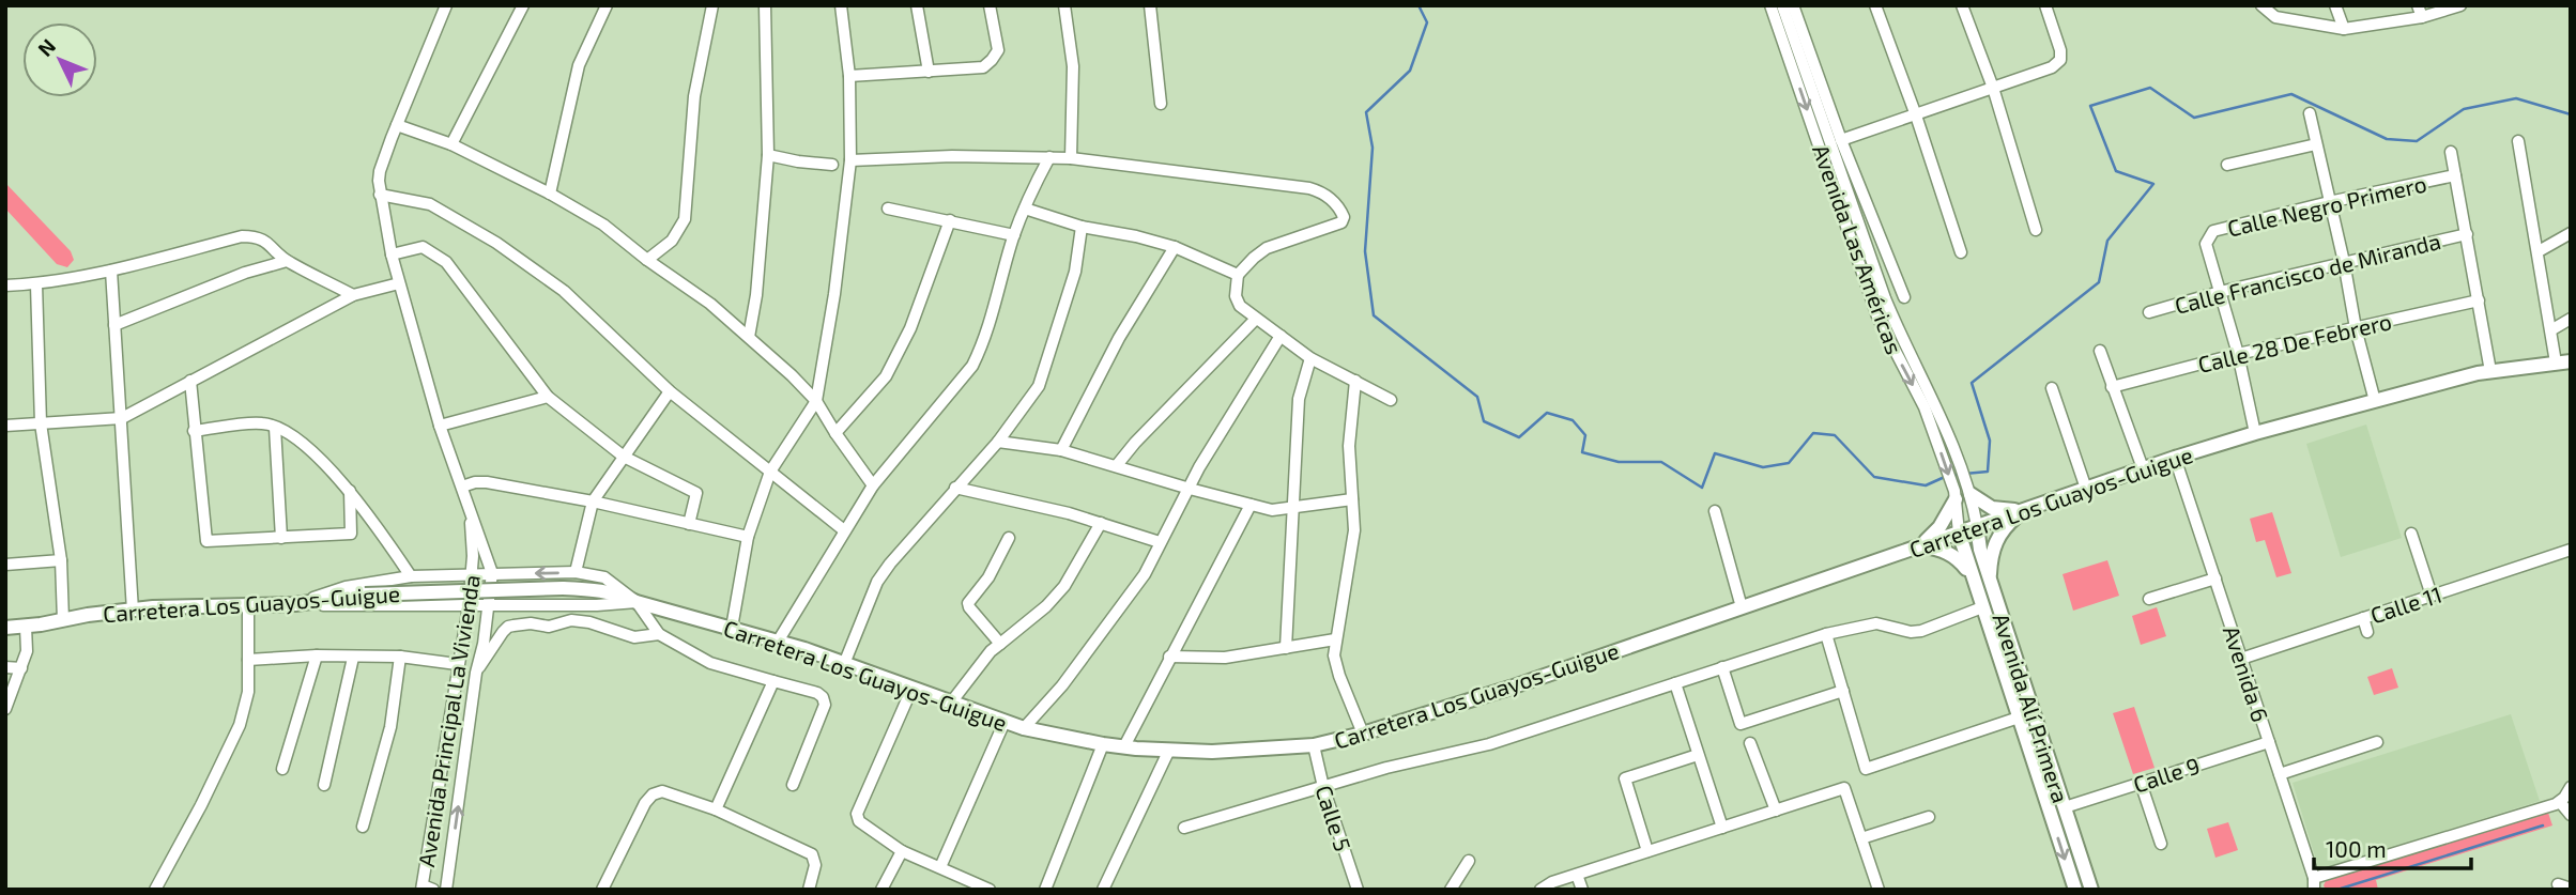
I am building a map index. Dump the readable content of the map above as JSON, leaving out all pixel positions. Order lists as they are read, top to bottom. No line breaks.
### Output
{"streets":{"main road":["Carretera Los Guayos-Guigue","Avenida Alí Primera"],"street":["Calle Negro Primero","Avenida Las Américas","Calle Francisco de Miranda","Calle 28 De Febrero","Calle 11","Avenida 6","Avenida Principal La Vivienda","Calle 9","Calle 5"]},"crossings":[["Calle Negro Primero","Calle Francisco de Miranda"],["Avenida Las Américas","Carretera Los Guayos-Guigue"],["Avenida Las Américas","Avenida Alí Primera"],["Carretera Los Guayos-Guigue","Avenida 6"],["Carretera Los Guayos-Guigue","Avenida Alí Primera"],["Carretera Los Guayos-Guigue","Calle 5"],["Calle 11","Avenida 6"],["Avenida 6","Calle 9"],["Avenida Alí Primera","Calle 9"]],"scale_bar":"100 m","north":"top left"}
